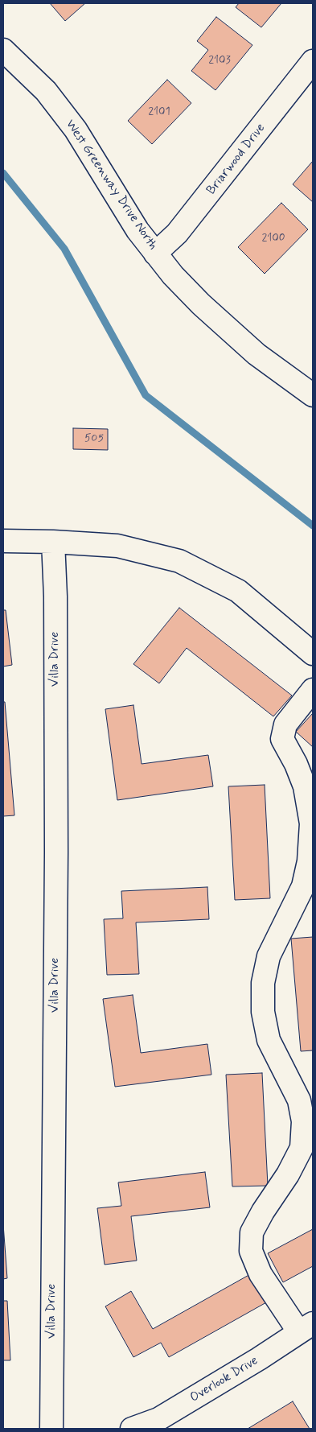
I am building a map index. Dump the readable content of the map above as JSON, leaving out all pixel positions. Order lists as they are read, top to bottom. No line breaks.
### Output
{"streets":{"street":["Briarwood Drive","West Greenway Drive North","Villa Drive","Overlook Drive"]},"crossings":[["Briarwood Drive","West Greenway Drive North"]],"house_numbers":["2103","2101","2100","505"]}
